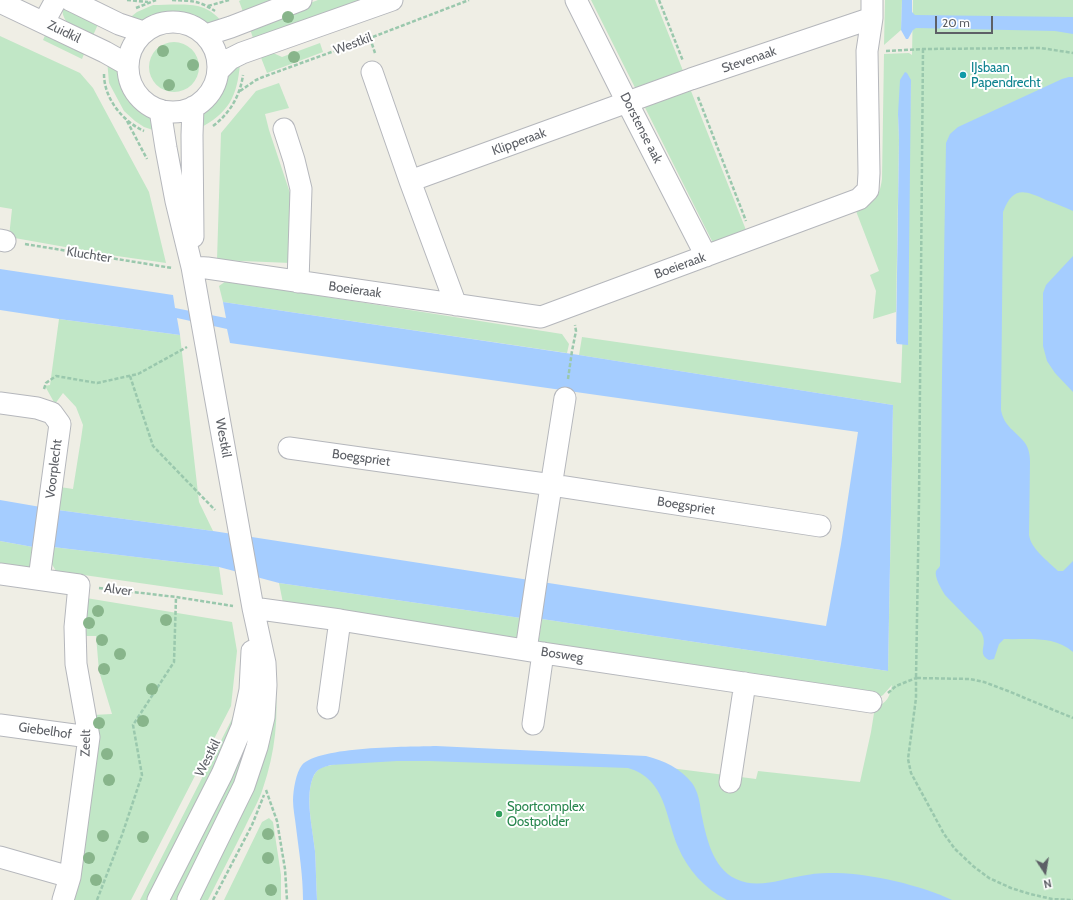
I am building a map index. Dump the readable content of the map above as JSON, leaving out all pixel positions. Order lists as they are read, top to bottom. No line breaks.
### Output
{"streets":{"street":["Zuidkil","Westkil","Stevenaak","Dorstense aak","Klipperaak","Boeieraak","Boegspriet","Voorplecht","Bosweg","Giebelhof","Zeelt"],"path":["Kluchter","Alver"]},"crossings":[["Zuidkil","Westkil"],["Westkil","Kluchter"],["Westkil","Boeieraak"],["Westkil","Alver"],["Westkil","Bosweg"],["Stevenaak","Dorstense aak"],["Stevenaak","Klipperaak"],["Stevenaak","Boeieraak"],["Dorstense aak","Klipperaak"],["Dorstense aak","Boeieraak"],["Kluchter","Boeieraak"],["Alver","Bosweg"],["Alver","Zeelt"],["Giebelhof","Zeelt"]],"places":["IJsbaan Papendrecht","Sportcomplex Oostpolder"],"scale_bar":"20 m","north":"bottom"}
